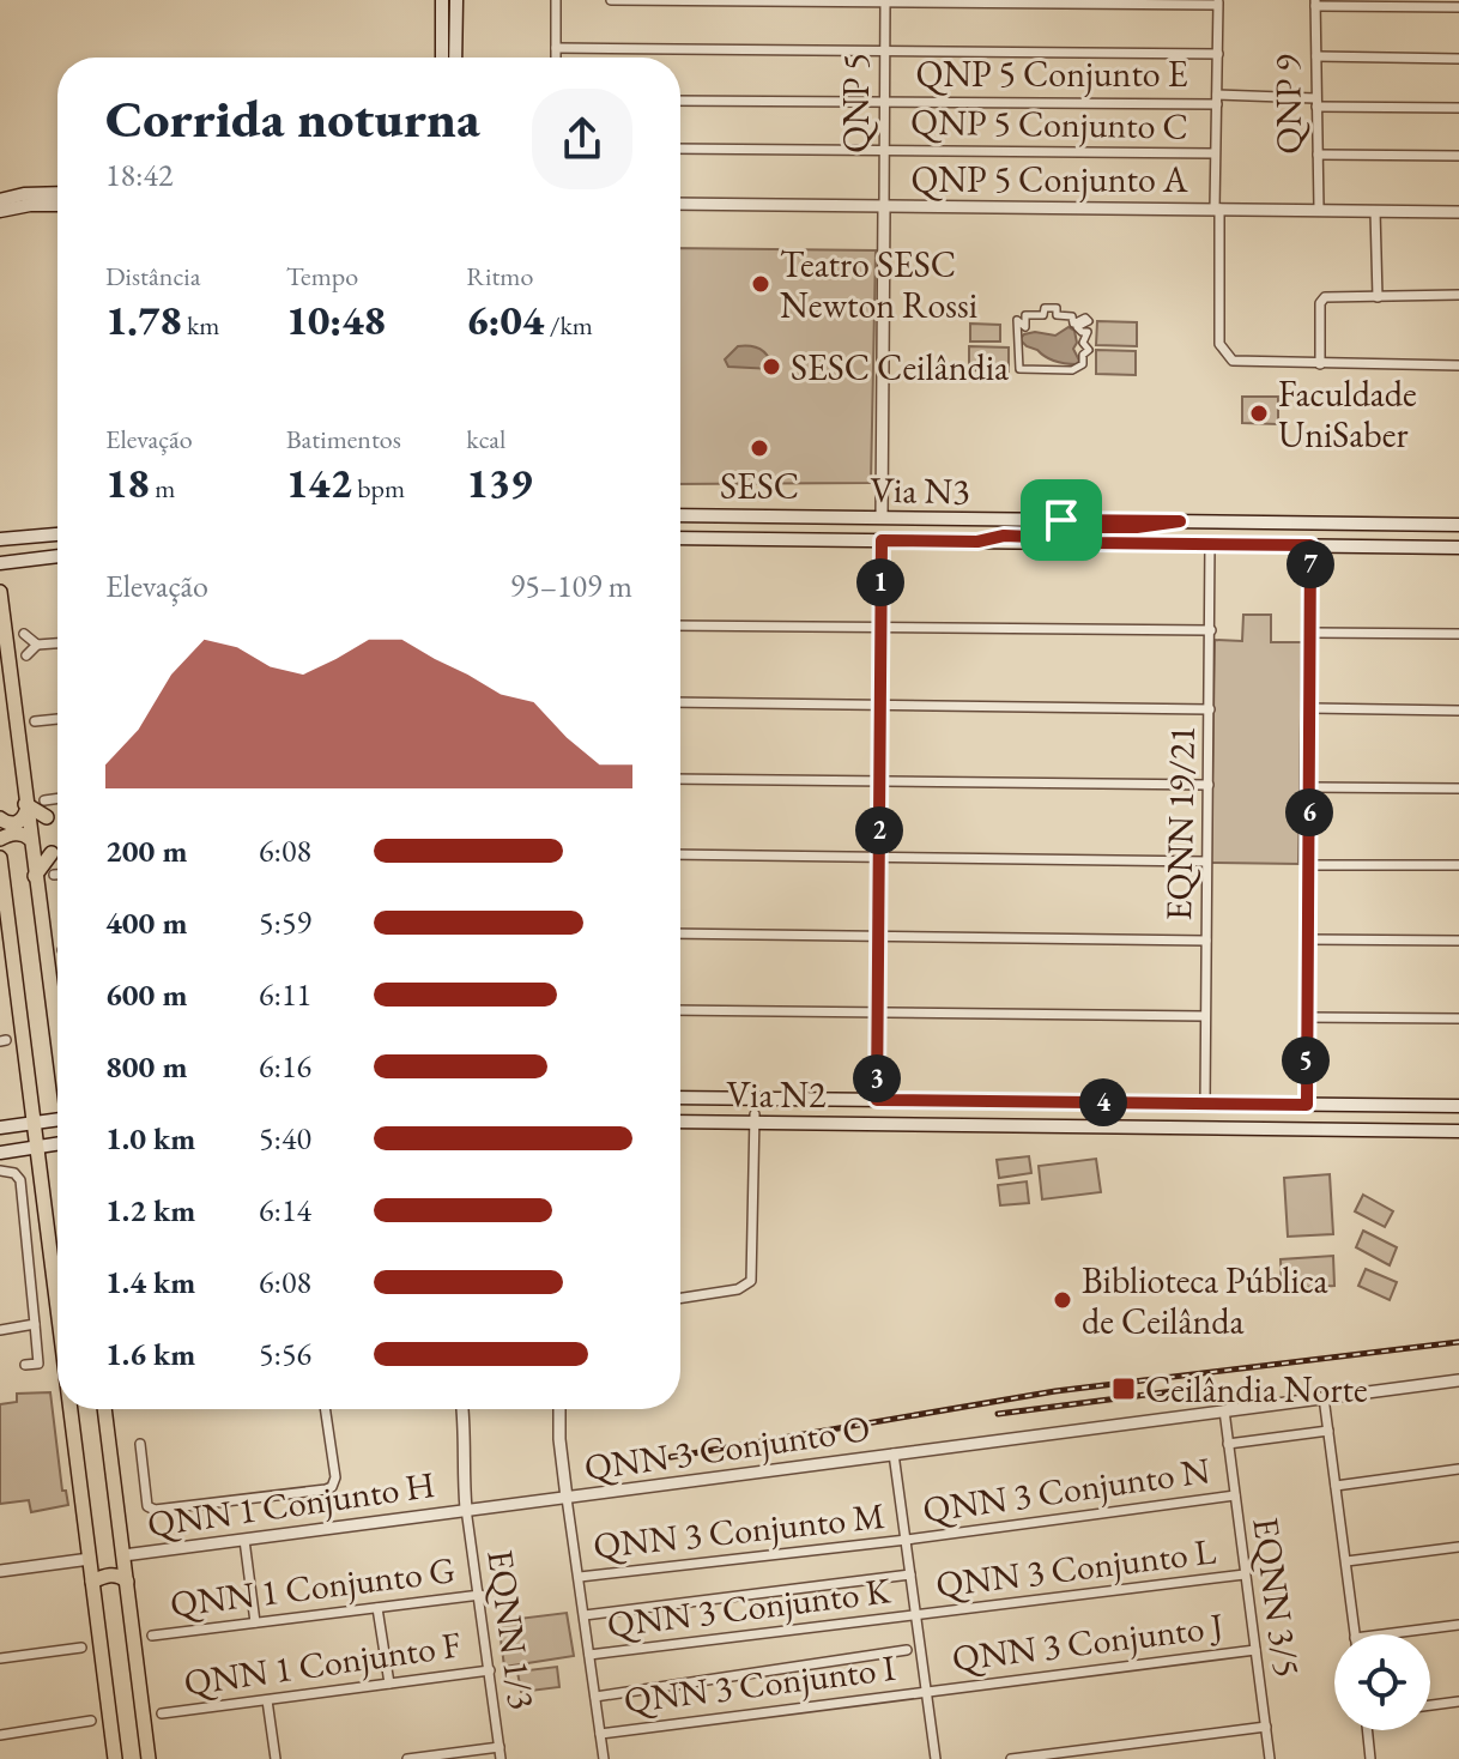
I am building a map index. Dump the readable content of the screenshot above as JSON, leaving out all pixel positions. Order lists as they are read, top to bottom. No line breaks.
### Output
{"streets":{"main road":["Via N3","Via N2"],"street":["QNP 5 Conjunto E","QNP 5","QNP 9","QNP 5 Conjunto C","QNP 5 Conjunto A","EQNN 19/21","QNN 3 Conjunto O","QNN 3 Conjunto N","QNN 1 Conjunto H","QNN 3 Conjunto M","QNN 3 Conjunto L","QNN 1 Conjunto G","EQNN 3/5","QNN 3 Conjunto K","EQNN 1/3","QNN 3 Conjunto J","QNN 1 Conjunto F","QNN 3 Conjunto I"]},"crossings":[["QNP 5 Conjunto E","QNP 5"],["QNP 5 Conjunto E","QNP 9"],["QNP 5","QNP 5 Conjunto C"],["QNP 5","QNP 5 Conjunto A"],["QNP 9","QNP 5 Conjunto A"],["QNN 3 Conjunto O","QNN 1 Conjunto H"],["QNN 3 Conjunto O","EQNN 3/5"],["QNN 3 Conjunto O","EQNN 1/3"],["QNN 3 Conjunto N","QNN 3 Conjunto M"],["QNN 3 Conjunto N","EQNN 3/5"],["QNN 1 Conjunto H","EQNN 1/3"],["QNN 3 Conjunto M","EQNN 1/3"],["QNN 3 Conjunto L","EQNN 3/5"],["QNN 3 Conjunto L","QNN 3 Conjunto K"],["QNN 1 Conjunto G","EQNN 1/3"],["EQNN 3/5","QNN 3 Conjunto J"],["QNN 3 Conjunto K","EQNN 1/3"],["EQNN 1/3","QNN 1 Conjunto F"],["EQNN 1/3","QNN 3 Conjunto I"],["QNN 3 Conjunto J","QNN 3 Conjunto I"]],"places":{"other":["Teatro SESC Newton Rossi","SESC Ceilândia","Faculdade UniSaber","SESC","Biblioteca Pública de Ceilânda"],"transit":["Ceilândia Norte"]},"page":{"heading":["Corrida noturna","18:42"],"stats":[["Distância","1.78 km"],["Tempo","10:48"],["Ritmo","6:04 /km"],["Elevação","18 m"],["Batimentos","142 bpm"],["kcal","139"]],"pins":["7","1","6","2","5","3","4"],"chart":["Elevação","95–109 m"],"list":[{"name":"200 m","note":"6:08"},{"name":"400 m","note":"5:59"},{"name":"600 m","note":"6:11"},{"name":"800 m","note":"6:16"},{"name":"1.0 km","note":"5:40"},{"name":"1.2 km","note":"6:14"},{"name":"1.4 km","note":"6:08"},{"name":"1.6 km","note":"5:56"}]}}
